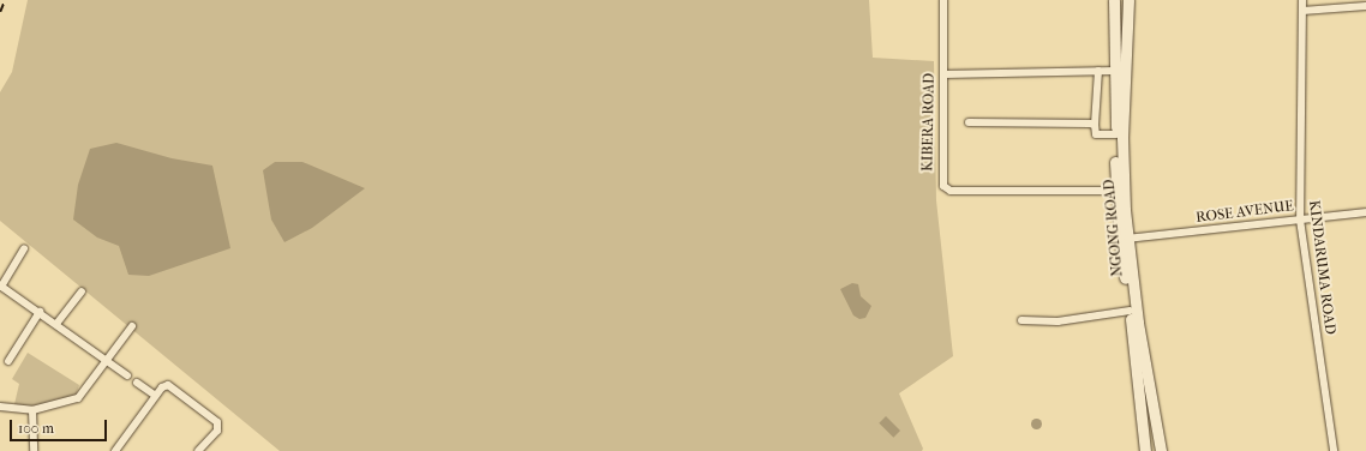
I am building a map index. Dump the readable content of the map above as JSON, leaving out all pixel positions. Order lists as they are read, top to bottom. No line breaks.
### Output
{"streets":{"main road":["NGONG ROAD"],"street":["KIBERA ROAD","ROSE AVENUE","KINDARUMA ROAD"]},"crossings":[["KIBERA ROAD","NGONG ROAD"],["ROSE AVENUE","NGONG ROAD"],["ROSE AVENUE","KINDARUMA ROAD"]],"scale_bar":"100 m"}
